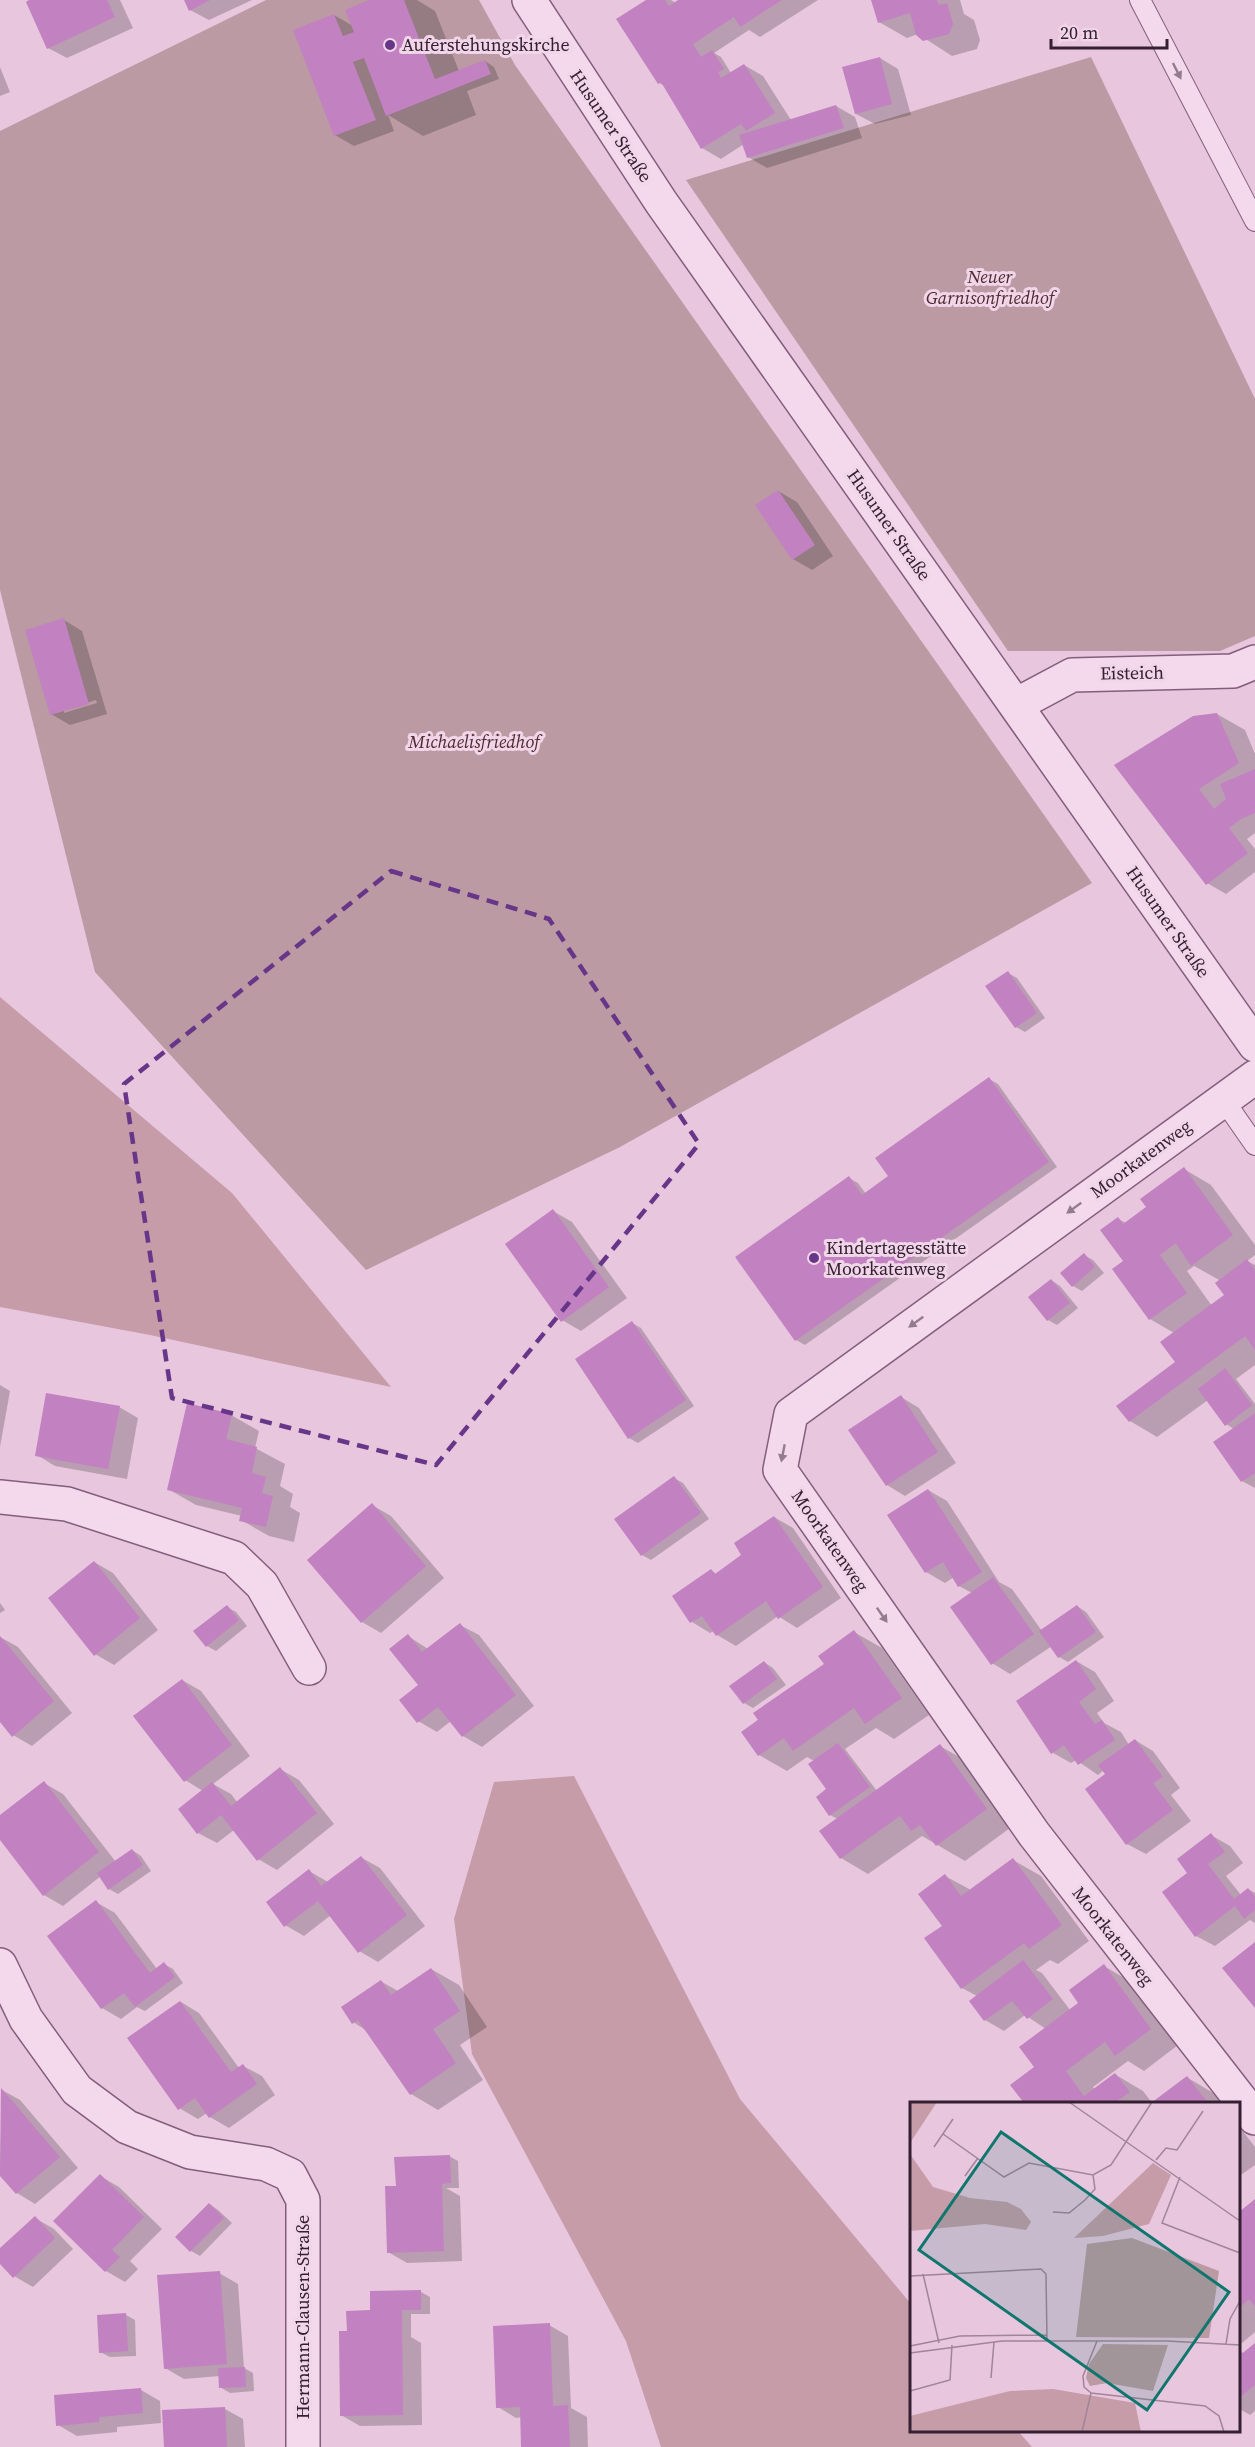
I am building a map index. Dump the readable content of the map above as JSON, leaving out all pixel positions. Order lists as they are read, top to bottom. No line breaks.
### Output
{"streets":{"street":["Husumer Straße","Eisteich","Moorkatenweg","Hermann-Clausen-Straße"]},"crossings":[["Husumer Straße","Eisteich"]],"parks":["Neuer Garnisonfriedhof","Michaelisfriedhof"],"places":["Auferstehungskirche","Kindertagesstätte Moorkatenweg"],"scale_bar":"20 m"}
